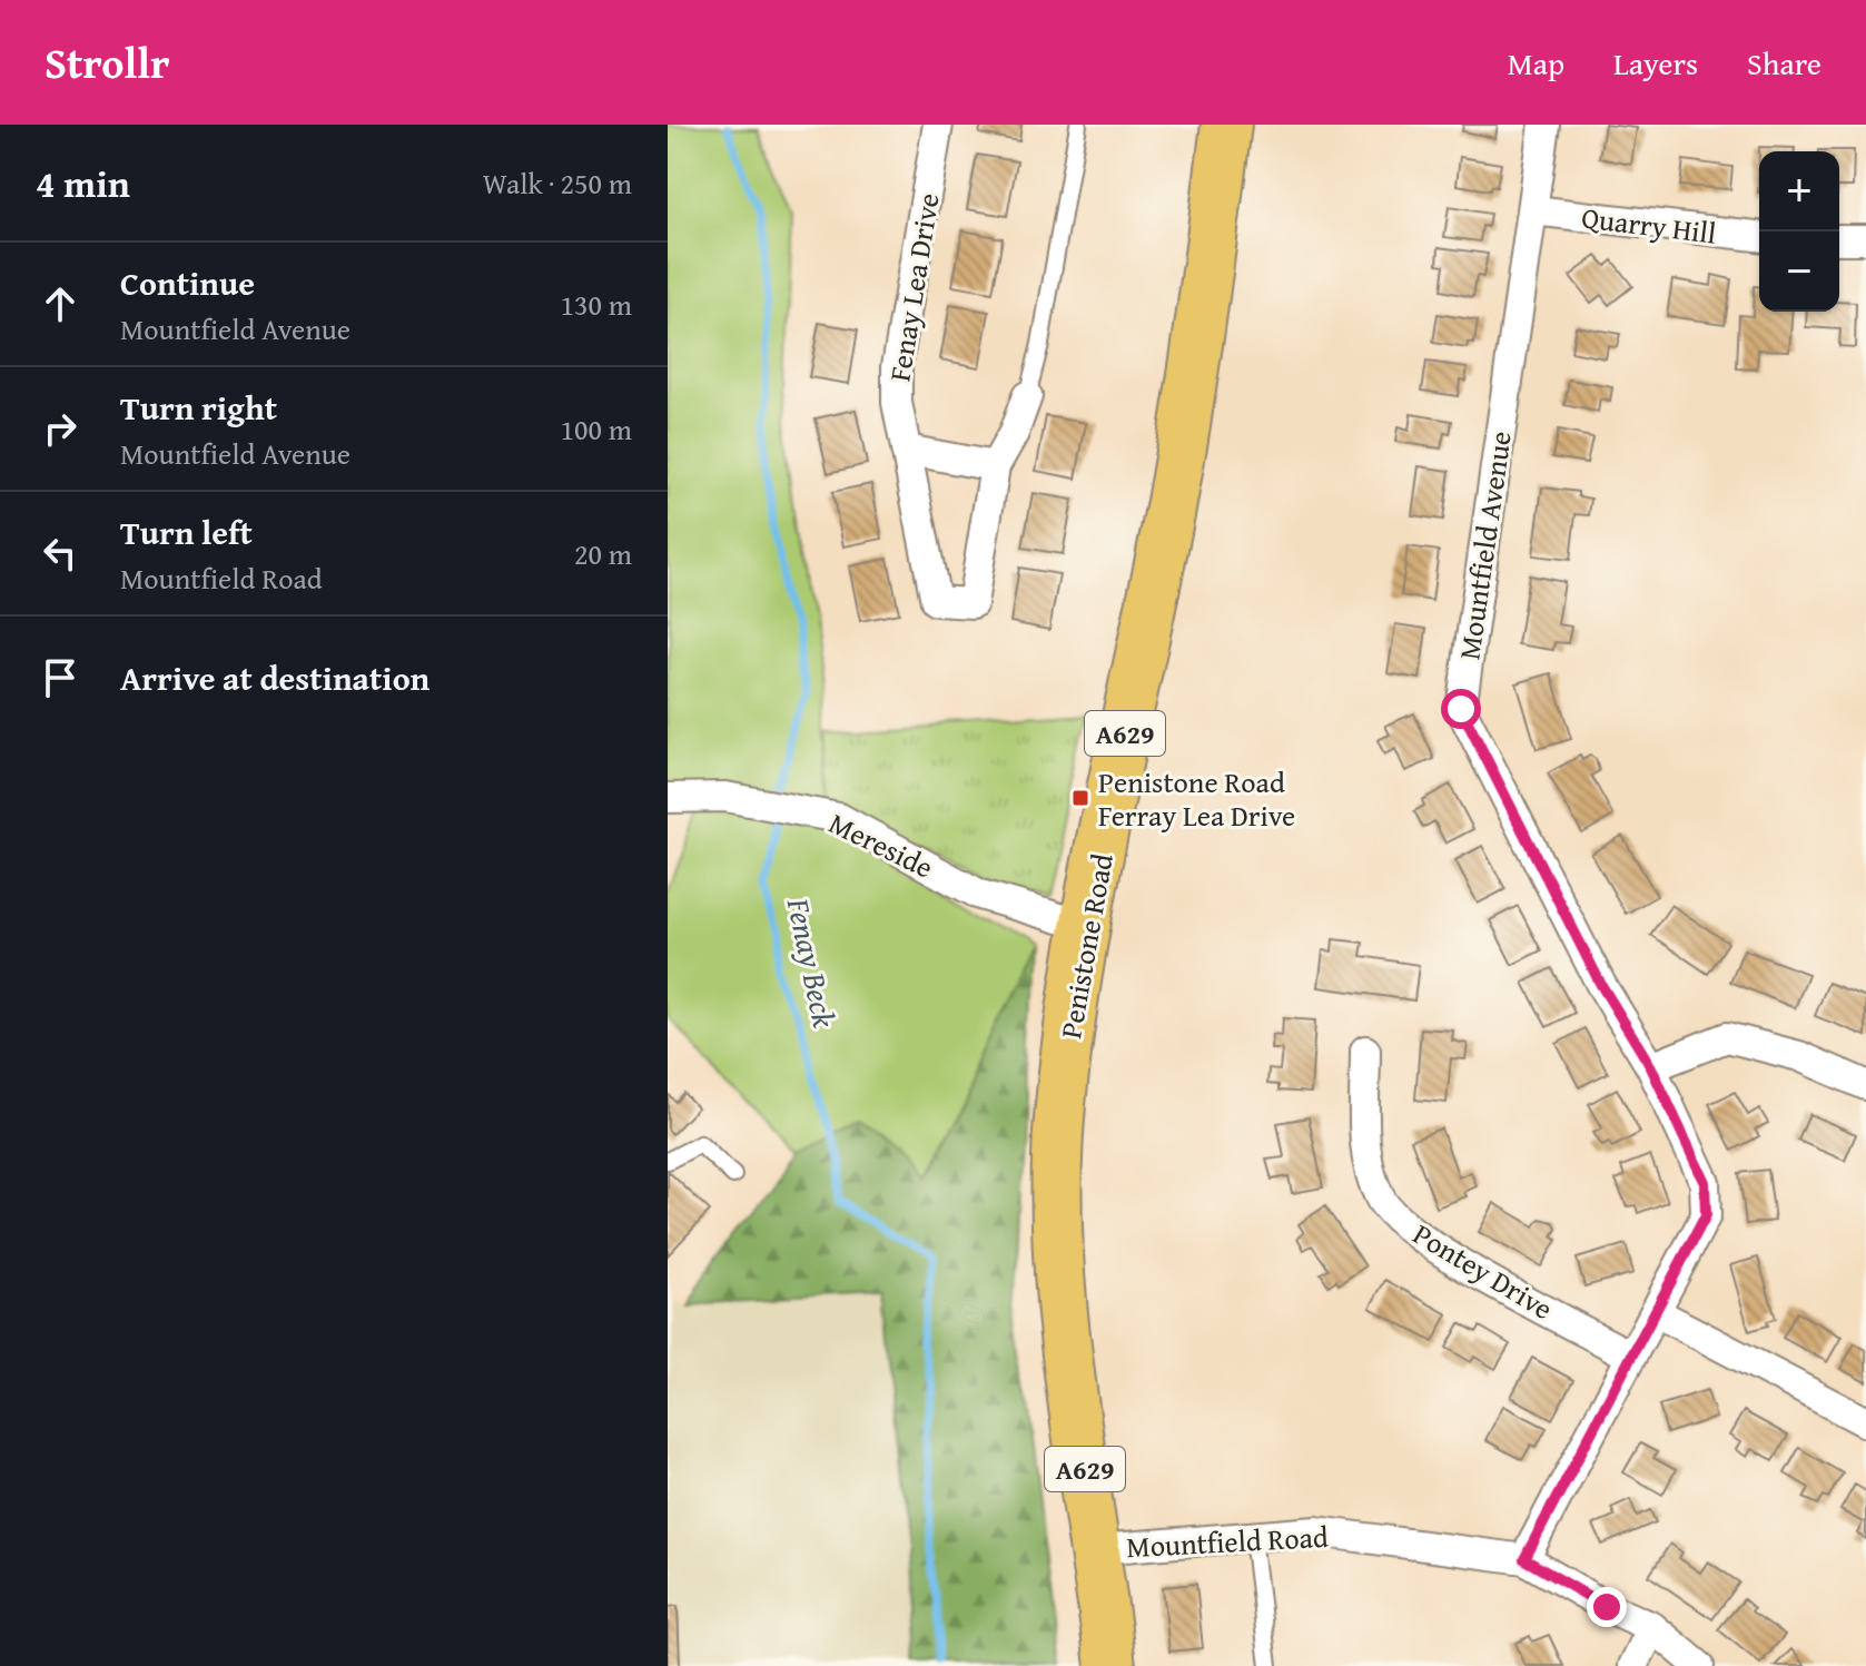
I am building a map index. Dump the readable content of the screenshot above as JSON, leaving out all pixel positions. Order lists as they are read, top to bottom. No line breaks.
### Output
{"streets":{"highway":["A629","Penistone Road"],"street":["Quarry Hill","Fenay Lea Drive","Mountfield Avenue","Mereside","Pontey Drive","Mountfield Road"]},"crossings":[["Quarry Hill","Mountfield Avenue"],["Mountfield Avenue","Pontey Drive"],["Mountfield Avenue","Mountfield Road"],["Mereside","Penistone Road"],["Penistone Road","Mountfield Road"]],"water":["Fenay Beck"],"places":{"transit":["Penistone Road Ferray Lea Drive"]},"page":{"header":"Strollr","nav":["Map","Layers","Share"],"heading":["4 min","Walk · 250 m"],"map_buttons":["+","−"],"list":[["Continue","Mountfield Avenue","130 m"],["Turn right","Mountfield Avenue","100 m"],["Turn left","Mountfield Road","20 m"],"Arrive at destination"]}}
